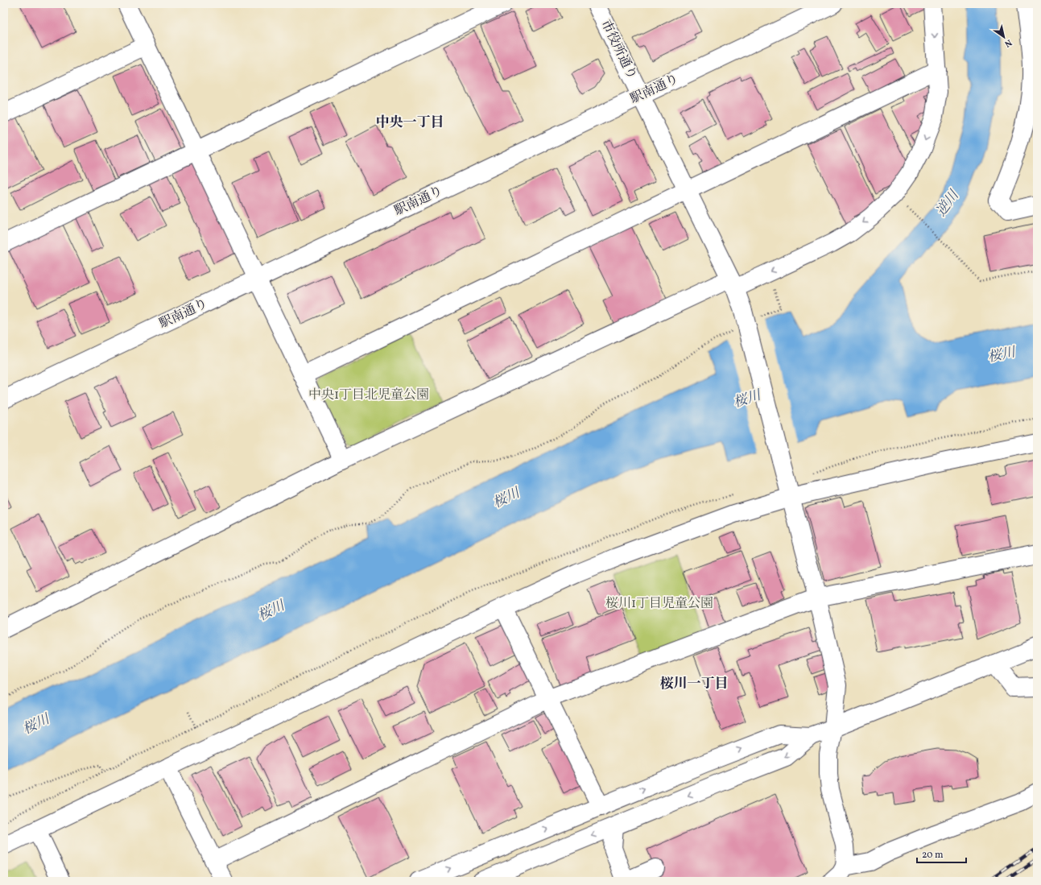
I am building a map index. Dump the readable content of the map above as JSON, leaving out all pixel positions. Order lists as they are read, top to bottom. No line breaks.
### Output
{"streets":{"street":["市役所通り","駅南通り"]},"crossings":[["市役所通り","駅南通り"]],"districts":["中央一丁目","桜川一丁目"],"water":["逆川","桜川"],"parks":["中央1丁目北児童公園","桜川1丁目児童公園"],"scale_bar":"20 m","north":"bottom right"}
